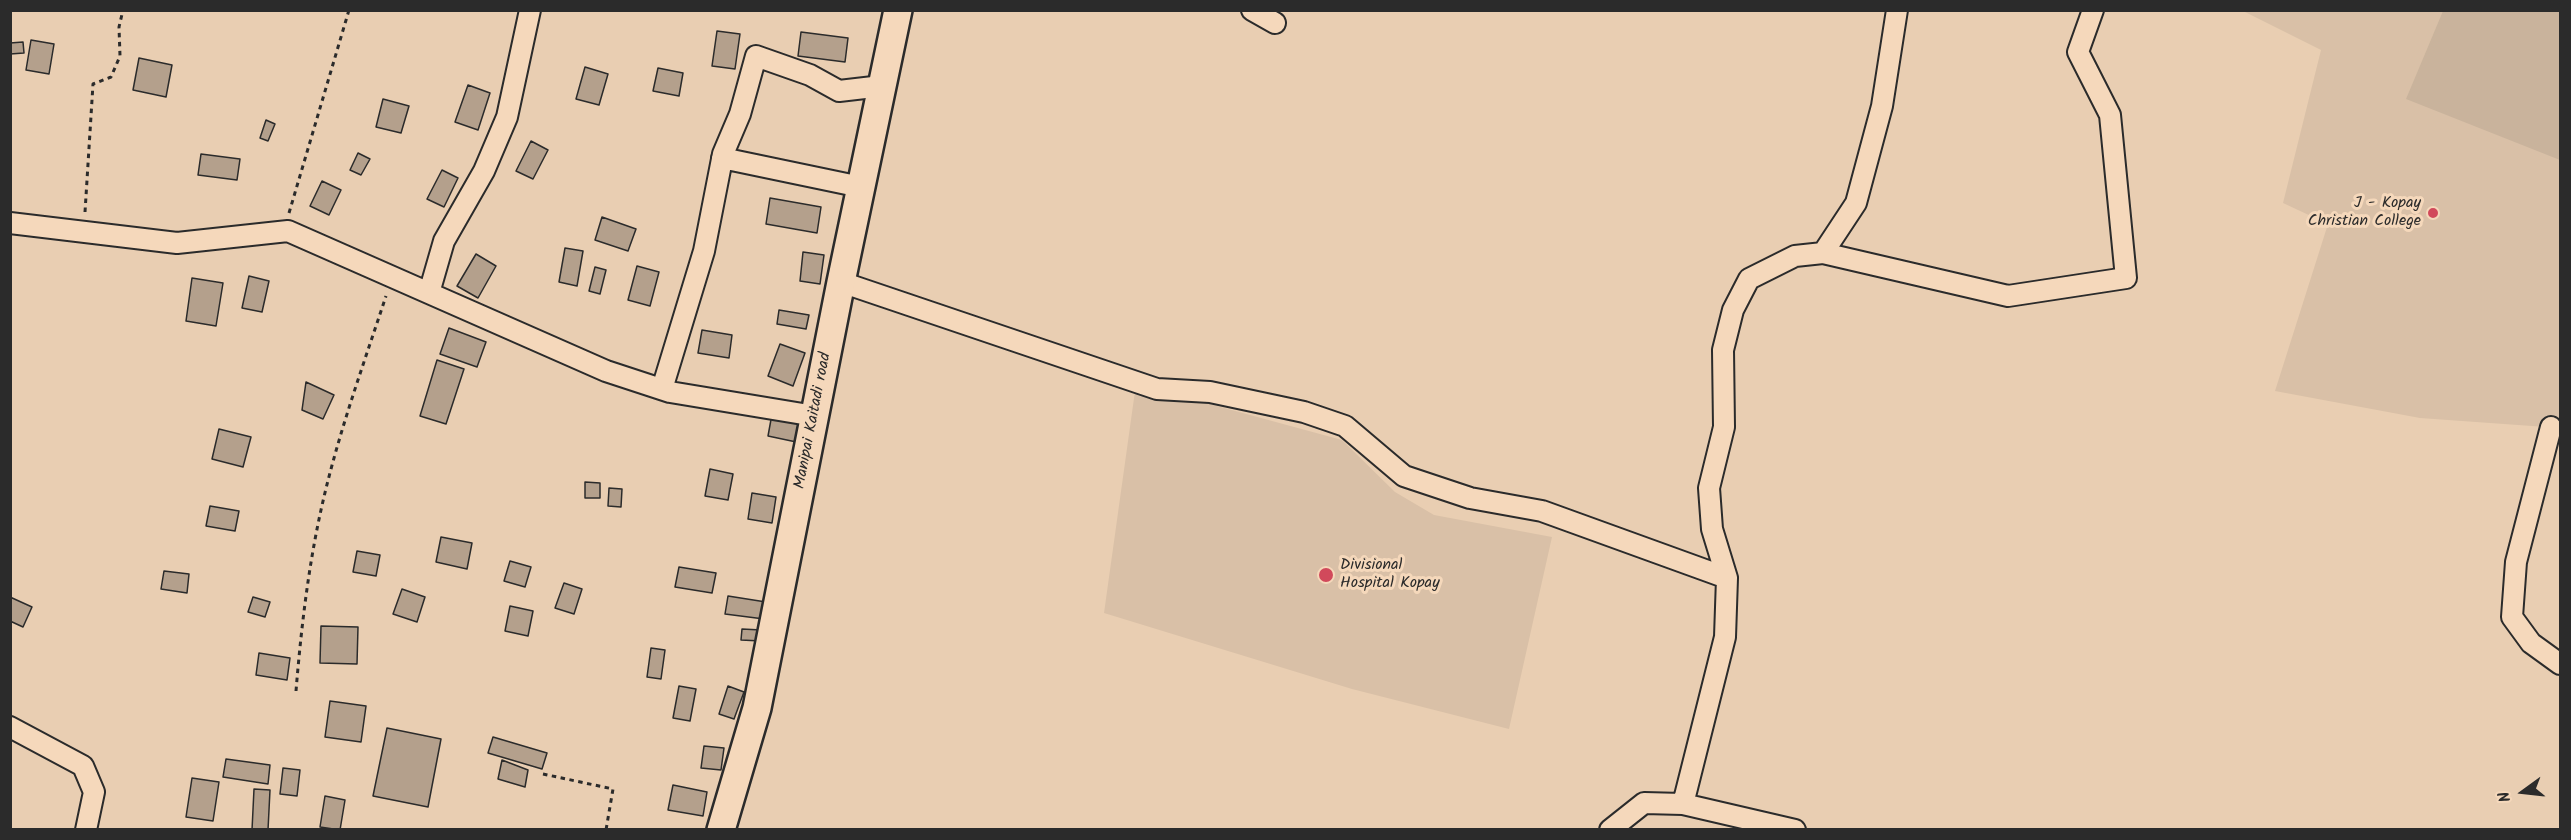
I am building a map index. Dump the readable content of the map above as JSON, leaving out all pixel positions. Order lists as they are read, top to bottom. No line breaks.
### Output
{"streets":{"main road":["Manipai Kaitadi road"]},"places":["J - Kopay Christian College","Divisional Hospital Kopay"],"north":"left"}
